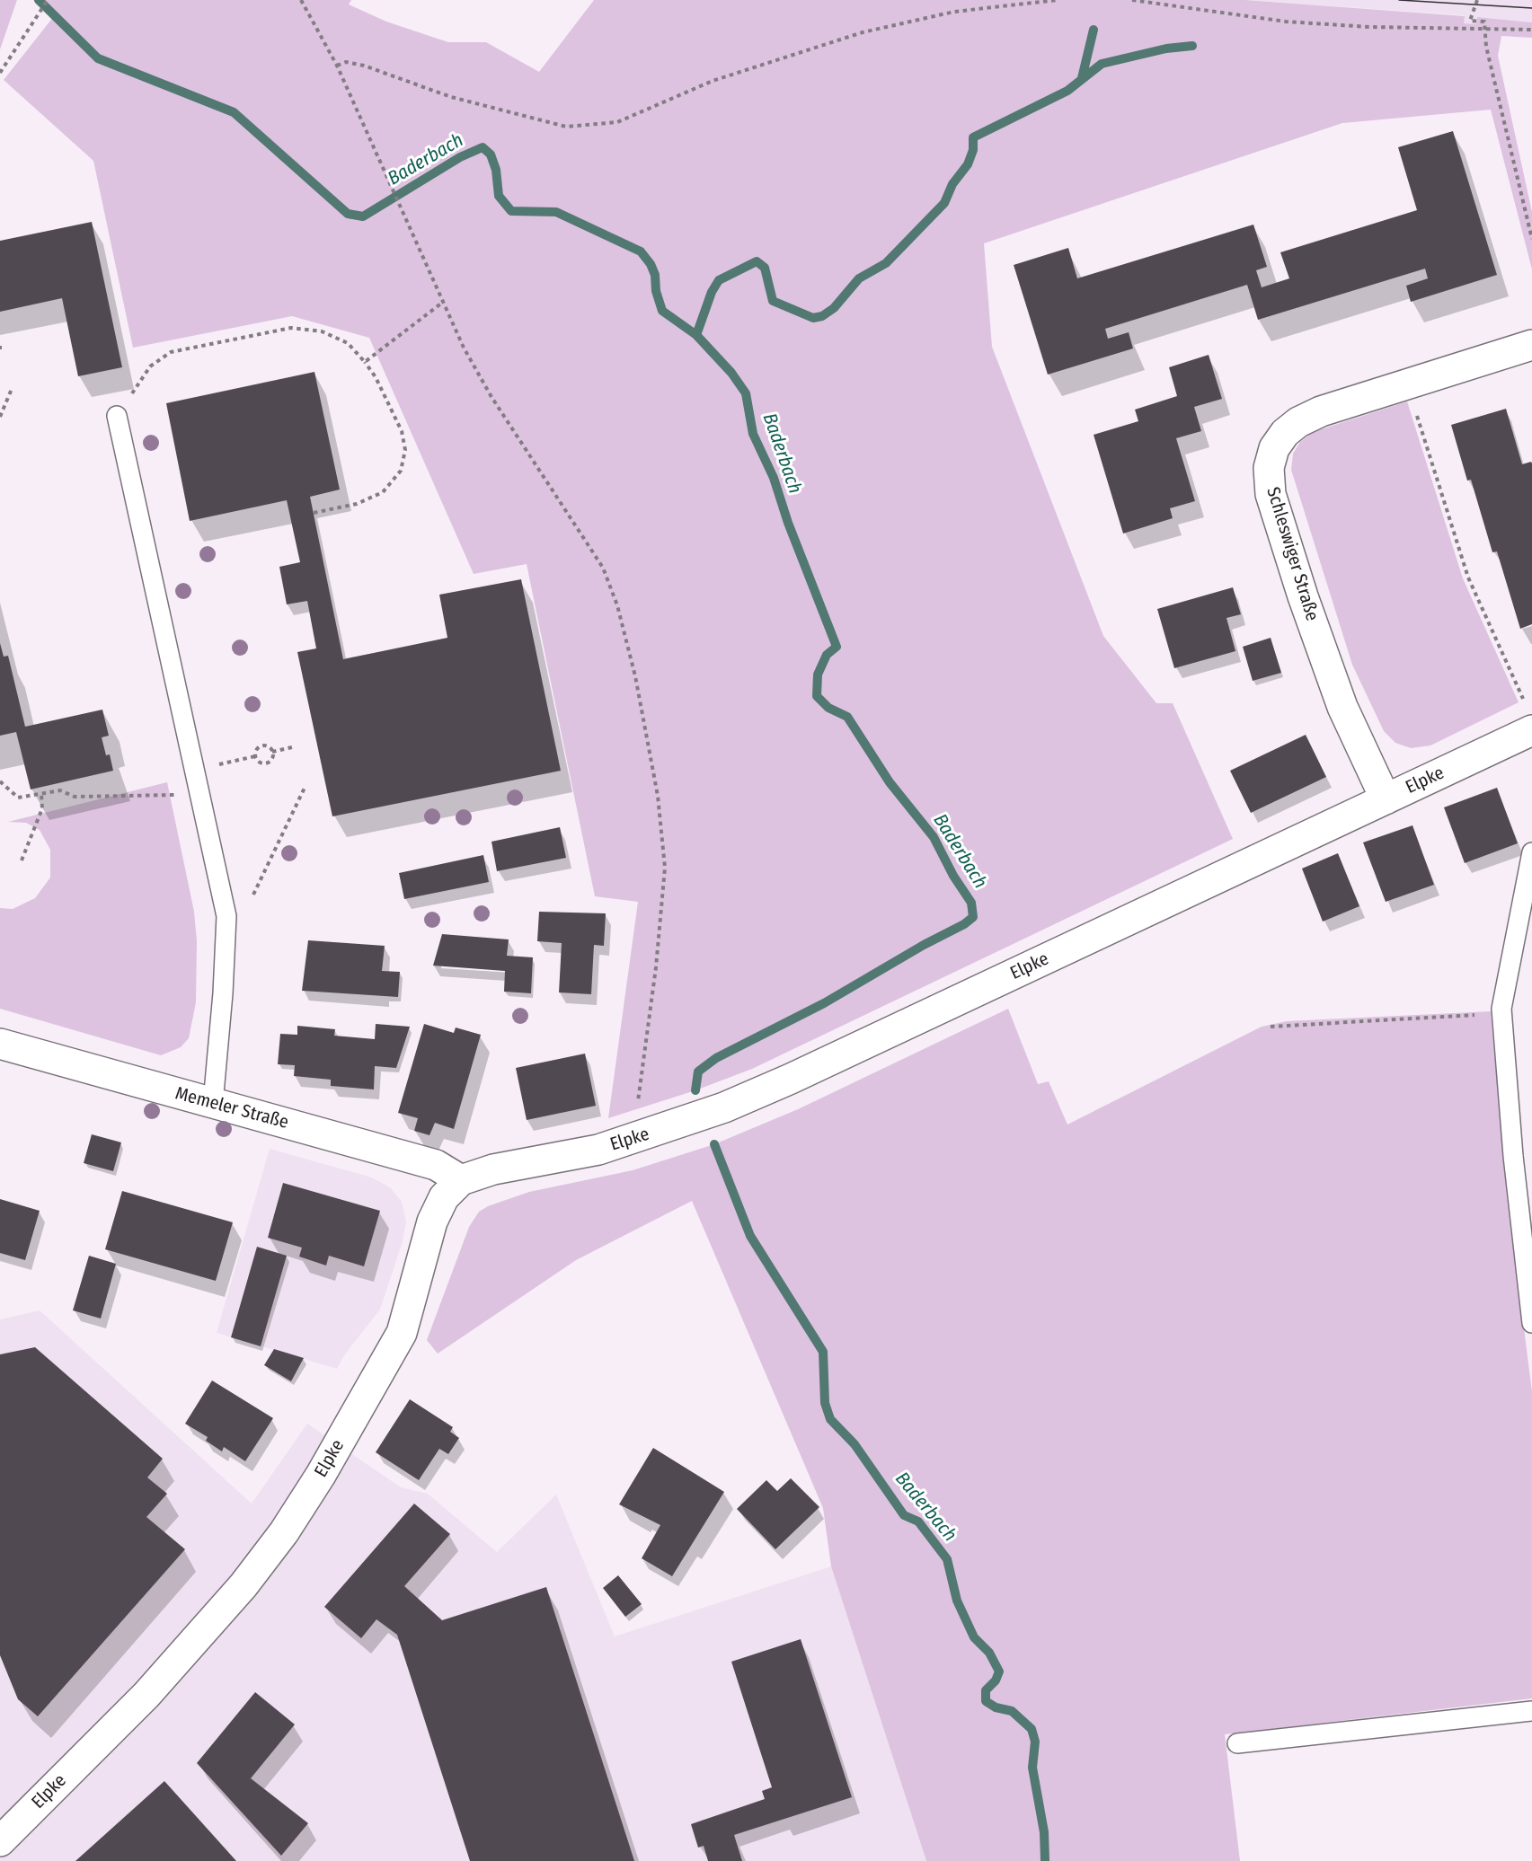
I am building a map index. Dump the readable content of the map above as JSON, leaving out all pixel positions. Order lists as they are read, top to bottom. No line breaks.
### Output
{"streets":{"street":["Schleswiger Straße","Elpke","Memeler Straße"]},"crossings":[["Schleswiger Straße","Elpke"],["Elpke","Memeler Straße"]],"water":["Baderbach"]}
